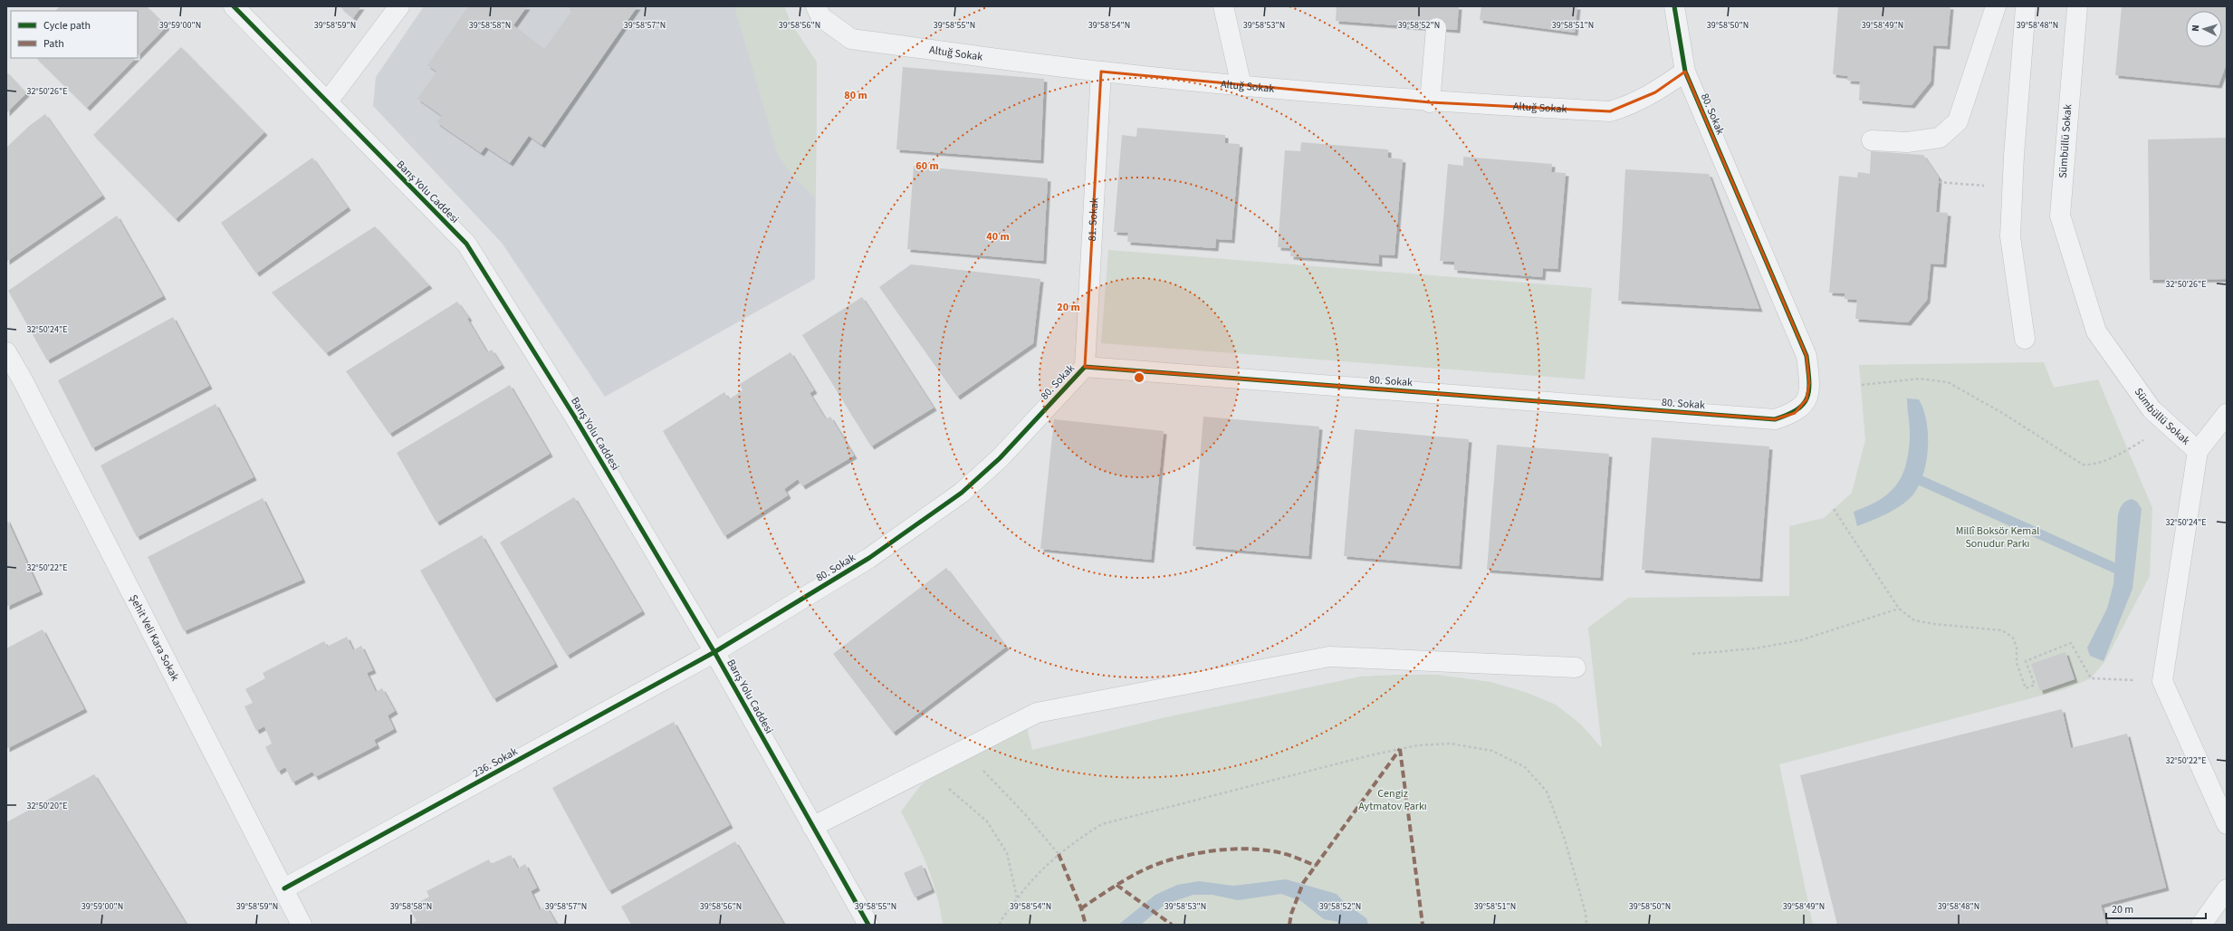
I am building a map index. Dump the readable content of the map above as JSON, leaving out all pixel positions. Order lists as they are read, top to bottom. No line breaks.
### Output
{"streets":{"street":["Altuğ Sokak","80. Sokak","Sümbüllü Sokak","Barış Yolu Caddesi","81. Sokak","Şehit Veli Kara Sokak","236. Sokak"]},"crossings":[["Altuğ Sokak","80. Sokak"],["Altuğ Sokak","81. Sokak"],["80. Sokak","Barış Yolu Caddesi"],["80. Sokak","81. Sokak"],["80. Sokak","236. Sokak"],["Barış Yolu Caddesi","236. Sokak"],["Şehit Veli Kara Sokak","236. Sokak"]],"parks":["Millî Boksör Kemal Sonudur Parkı","Cengiz Aytmatov Parkı"],"legend":["Cycle path","Path"],"scale_bar":"20 m","north":"left","coordinates":["39°59'00\"N","39°58'59\"N","39°58'58\"N","39°58'57\"N","39°58'56\"N","39°58'55\"N","39°58'54\"N","39°58'53\"N","39°58'52\"N","39°58'51\"N","39°58'50\"N","39°58'49\"N","39°58'48\"N","32°50'26\"E","32°50'24\"E","32°50'22\"E","32°50'20\"E"],"rings":["80 m","60 m","40 m","20 m"]}
